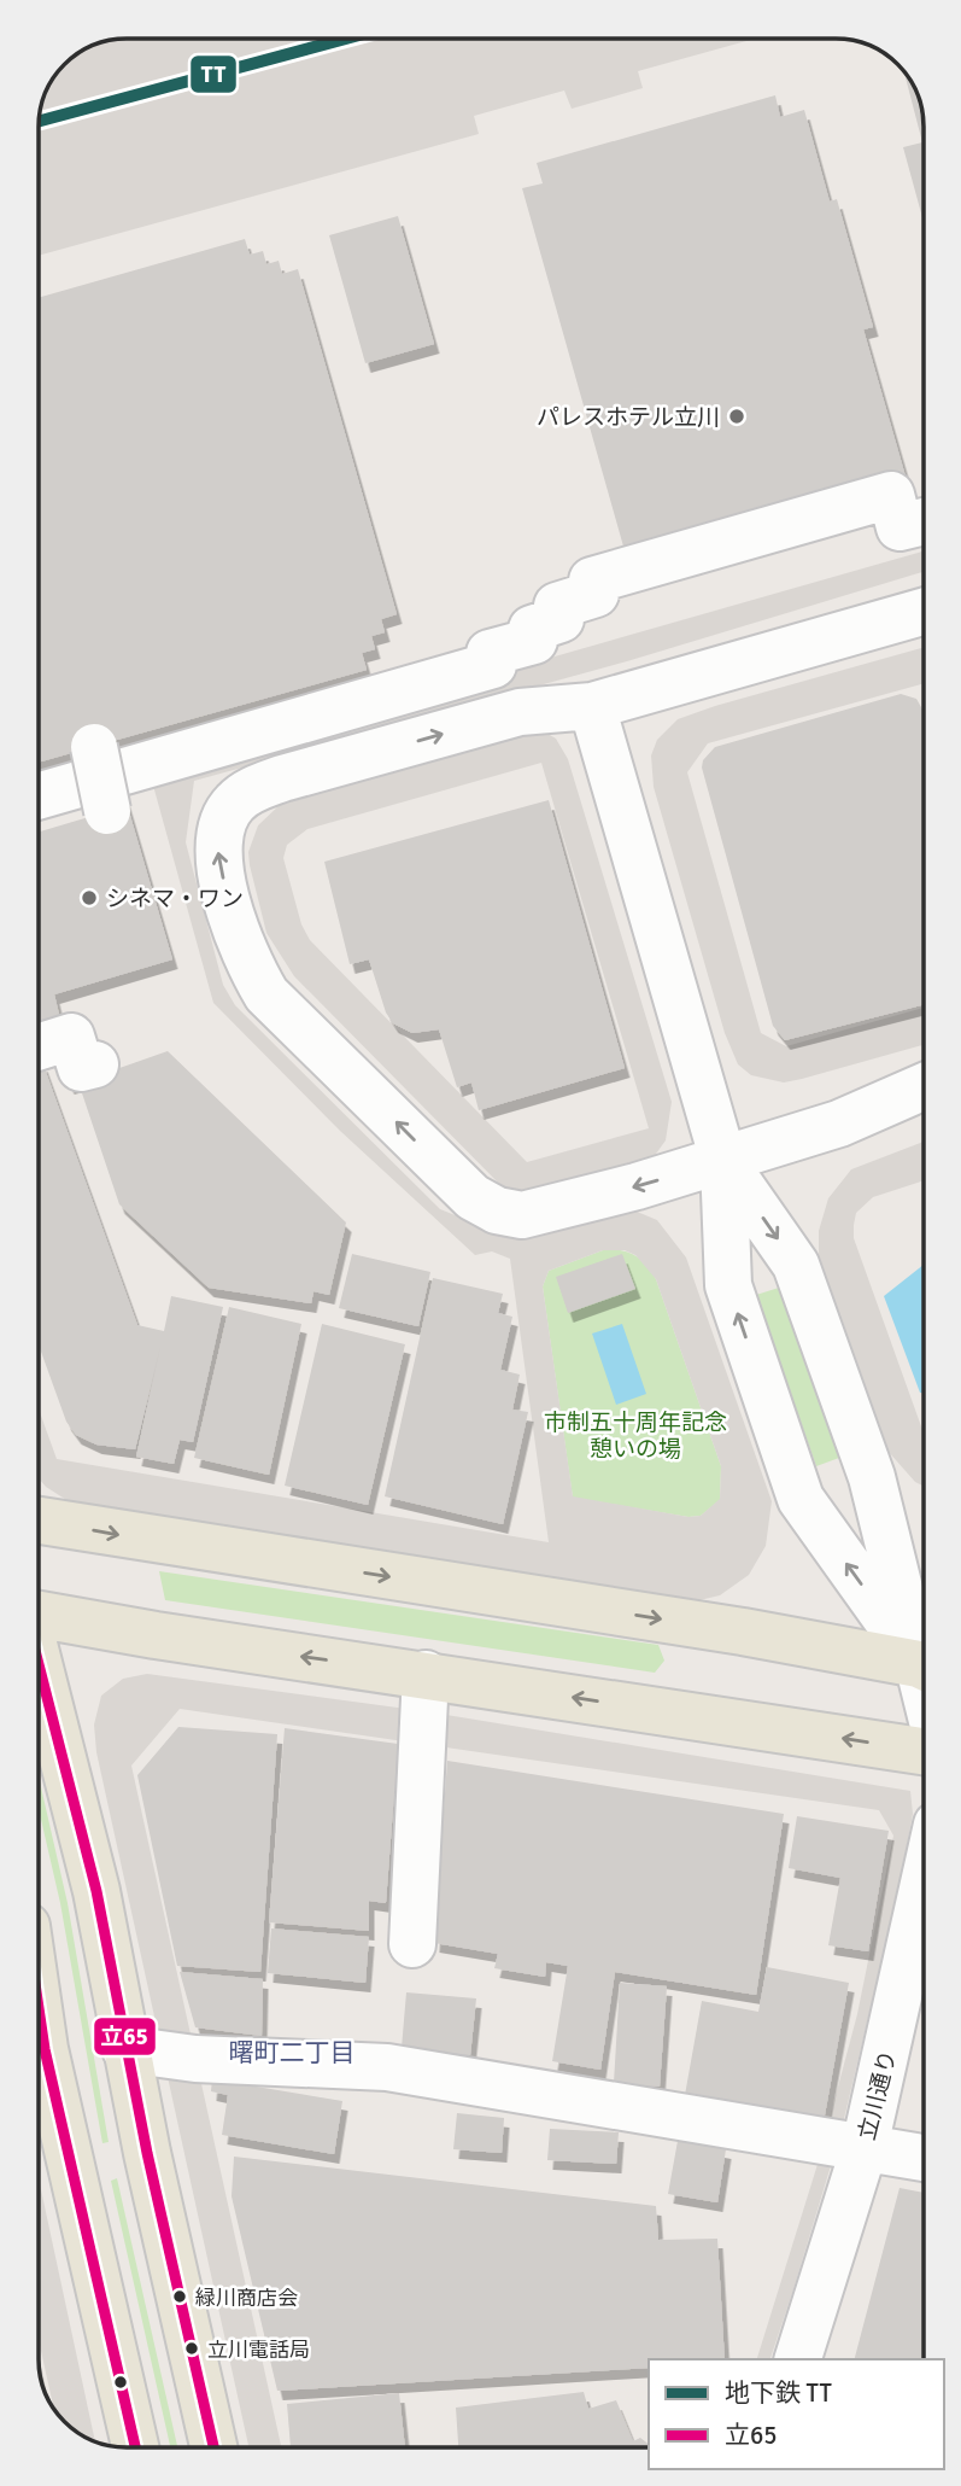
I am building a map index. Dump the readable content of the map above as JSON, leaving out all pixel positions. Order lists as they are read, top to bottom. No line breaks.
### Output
{"streets":{"street":["立川通り"]},"districts":["曙町二丁目"],"parks":["市制五十周年記念 憩いの場"],"places":["パレスホテル立川","シネマ・ワン","緑川商店会","立川電話局"],"lines":["metro line TT","transit line 立65"],"legend":["地下鉄 TT","立65"]}
